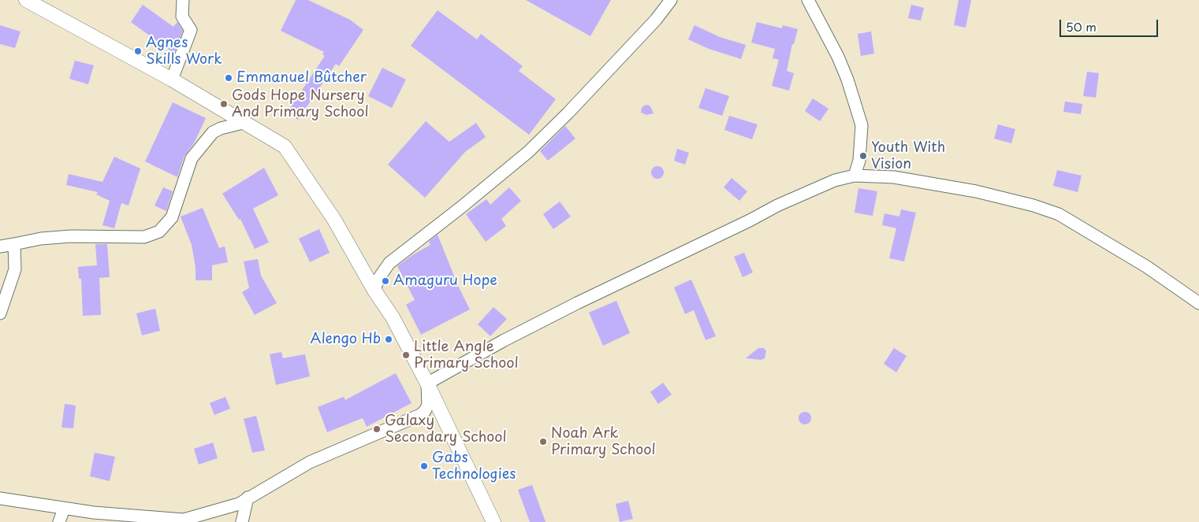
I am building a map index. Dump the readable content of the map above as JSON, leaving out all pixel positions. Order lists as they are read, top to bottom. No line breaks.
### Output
{"places":["Agnes Skills Work","Emmanuel Bûtcher","Gods Hope Nursery And Primary School","Youth With Vision","Amaguru Hope","Alengo Hb","Little Angle Primary School","Galaxy Secondary School","Noah Ark Primary School","Gabs Technologies"],"scale_bar":"50 m"}
